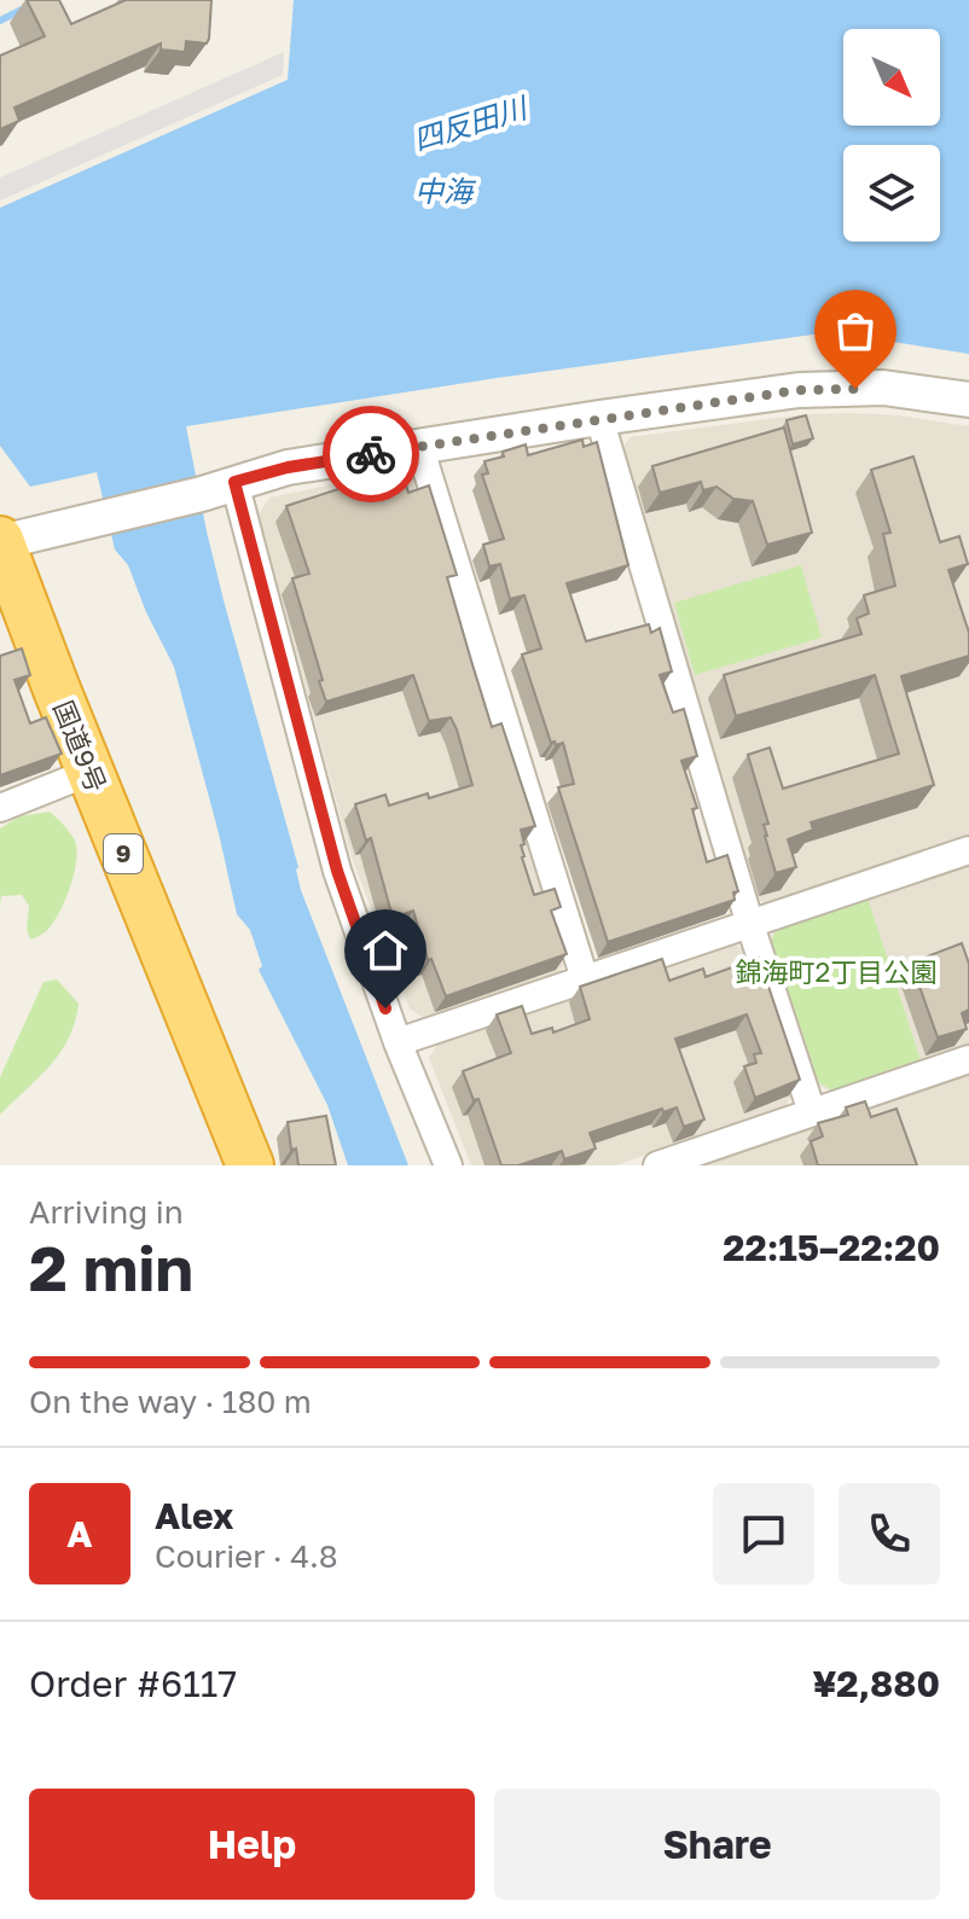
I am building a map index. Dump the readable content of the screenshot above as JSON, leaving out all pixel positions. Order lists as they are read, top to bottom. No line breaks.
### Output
{"streets":{"highway":["国道9号","9"]},"water":["四反田川","中海"],"parks":["錦海町2丁目公園"],"north":"bottom right","page":{"heading":["2 min","Arriving in","22:15–22:20"],"panel":["Alex","Courier · 4.8","Order #6117","¥2,880"],"bar":"On the way · 180 m","round":"A","buttons":["Help","Share"]}}
